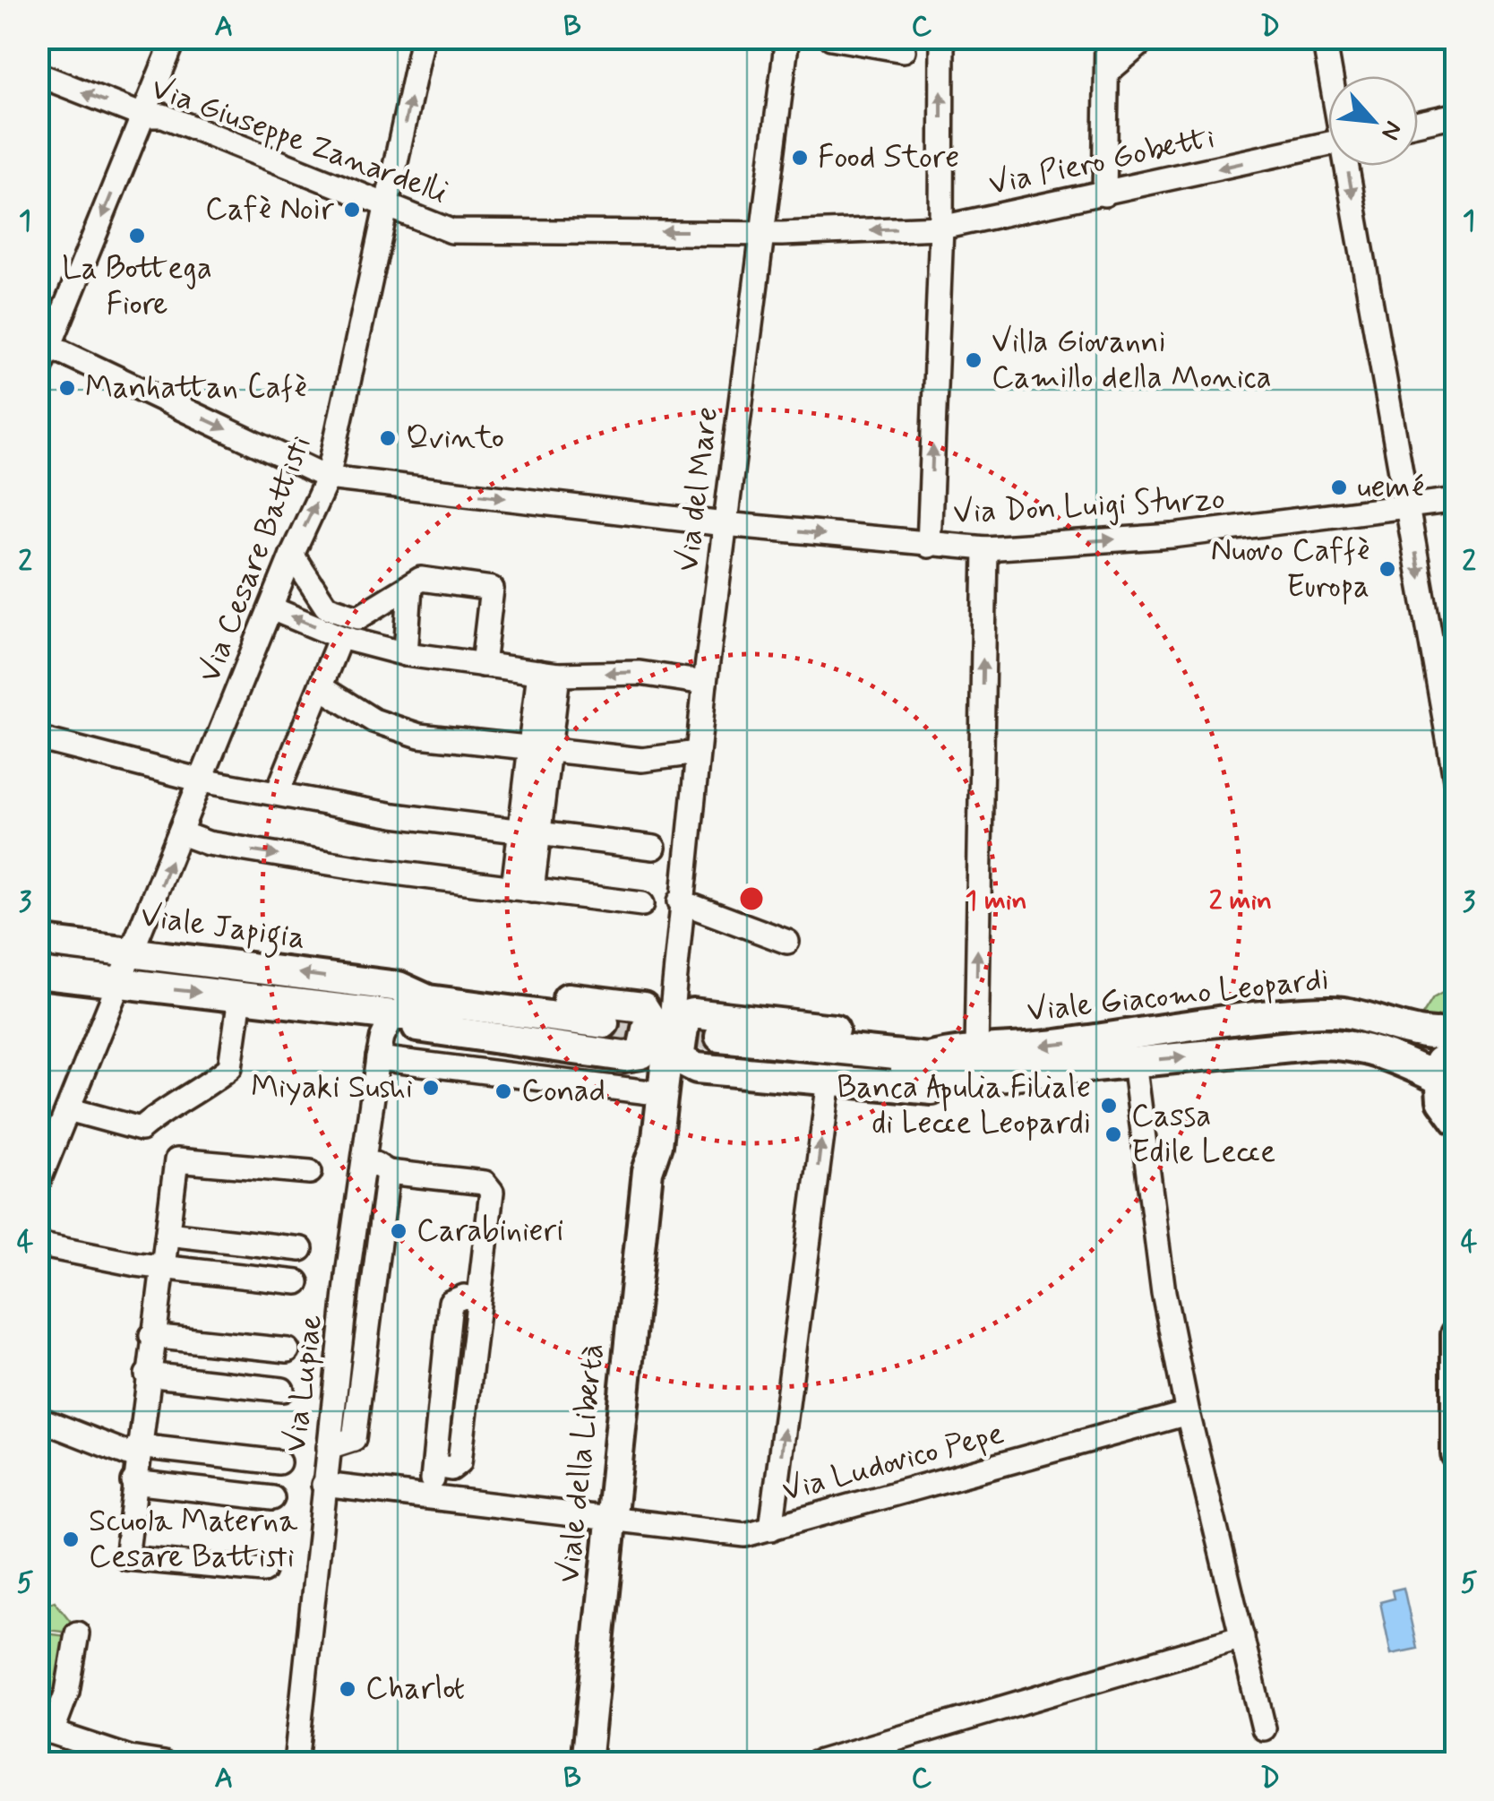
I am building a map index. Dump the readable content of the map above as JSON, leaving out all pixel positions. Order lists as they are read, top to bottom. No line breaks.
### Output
{"streets":{"main road":["Viale Japigia","Viale Giacomo Leopardi","Viale della Libertà"],"street":["Via Giuseppe Zanardelli","Via Piero Gobetti","Via del Mare","Via Don Luigi Sturzo","Via Cesare Battisti","Via Lupiae","Via Ludovico Pepe"]},"crossings":[["Via Giuseppe Zanardelli","Via Piero Gobetti"],["Via Giuseppe Zanardelli","Via del Mare"],["Via Giuseppe Zanardelli","Via Cesare Battisti"],["Via Piero Gobetti","Via del Mare"],["Via del Mare","Via Don Luigi Sturzo"],["Via del Mare","Viale della Libertà"],["Via Don Luigi Sturzo","Via Cesare Battisti"],["Via Cesare Battisti","Viale Japigia"],["Viale Japigia","Via Lupiae"],["Via Lupiae","Via Ludovico Pepe"],["Via Ludovico Pepe","Viale della Libertà"]],"one_way":["Via Giuseppe Zanardelli","Via Piero Gobetti","Via Don Luigi Sturzo"],"places":["Food Store","Cafè Noir","La Bottega Fiore","Villa Giovanni Camillo della Monica","Manhattan Cafè","Qvinto","uemé","Nuovo Caffè Europa","Miyaki Sushi","Conad","Banca Apulia Filiale di Lecce Leopardi","Cassa Edile Lecce","Carabinieri","Scuola Materna Cesare Battisti","Charlot"],"north":"bottom right","grid":{"columns":["A","B","C","D"],"rows":["1","2","3","4","5"]},"rings":["1 min","2 min"]}
